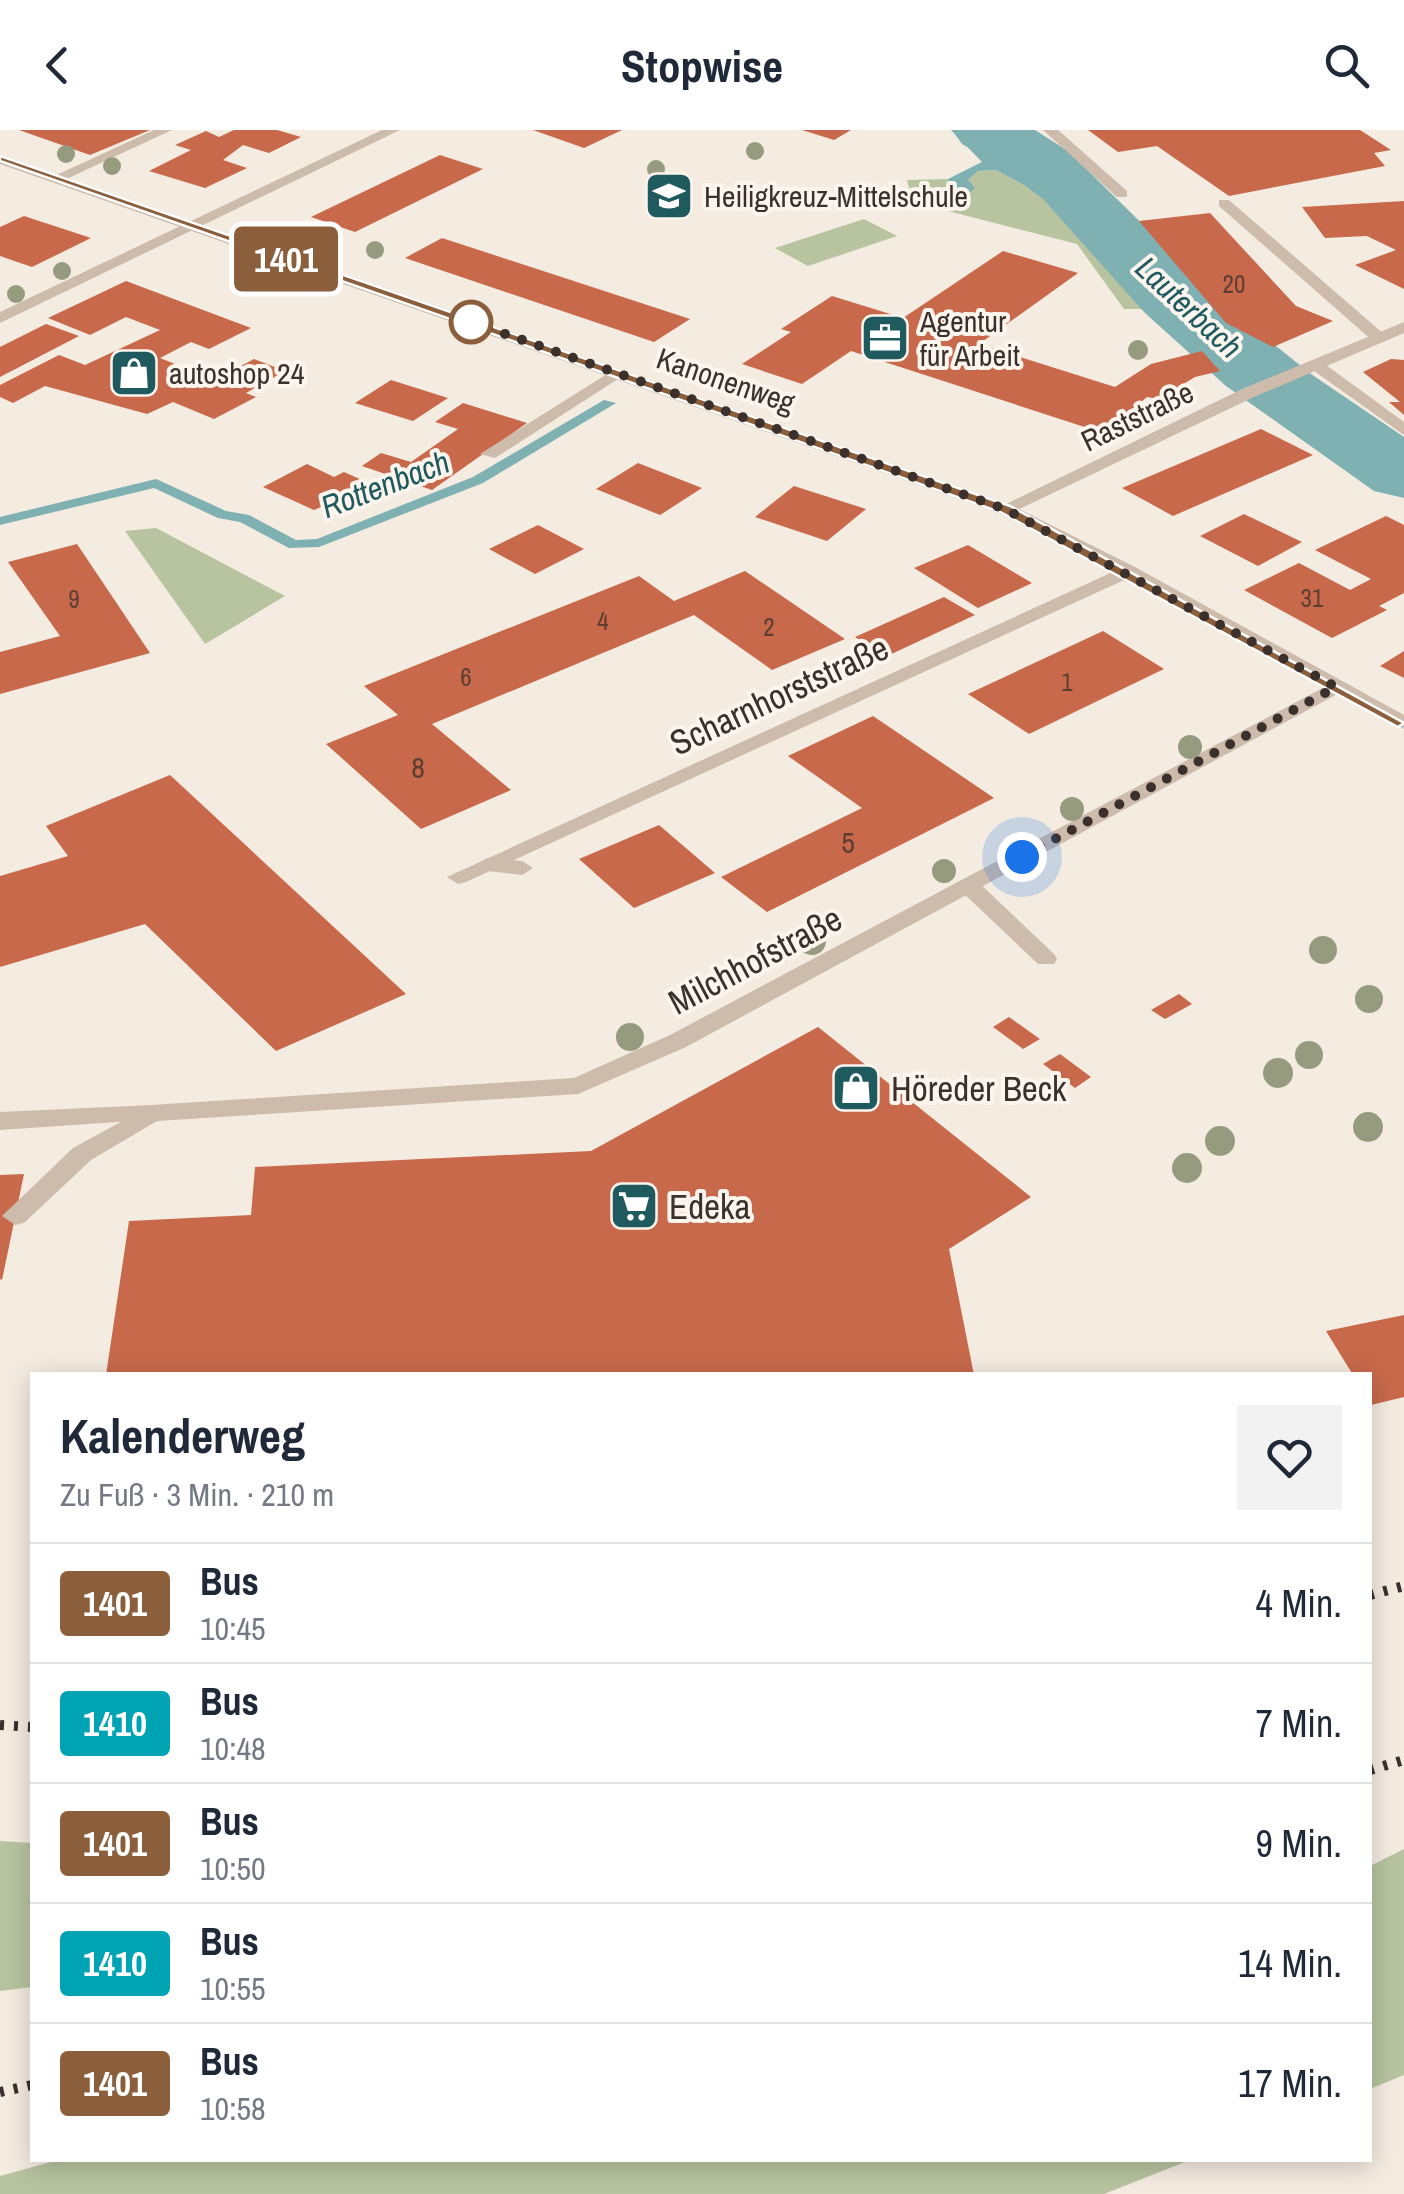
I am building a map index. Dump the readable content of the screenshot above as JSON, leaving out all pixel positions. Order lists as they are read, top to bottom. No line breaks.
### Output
{"streets":{"street":["Kanonenweg","Raststraße","Scharnhorststraße","Milchhofstraße"]},"crossings":[["Kanonenweg","Raststraße"],["Kanonenweg","Scharnhorststraße"],["Kanonenweg","Milchhofstraße"]],"water":["Lauterbach","Rottenbach"],"places":{"school or university":["Heiligkreuz-Mittelschule"],"office":["Agentur für Arbeit"],"shop":["autoshop 24","Höreder Beck"],"supermarket":["Edeka"]},"lines":["bus line 1401"],"house_numbers":["20","31","9","4","2","6","1","8","5"],"page":{"header":"Stopwise","on_map":"1401","heading":["Kalenderweg","Zu Fuß · 3 Min. · 210 m"],"list":[{"mark":"1401","name":"Bus","note":"10:45","value":"4 Min."},{"mark":"1410","name":"Bus","note":"10:48","value":"7 Min."},{"mark":"1401","name":"Bus","note":"10:50","value":"9 Min."},{"mark":"1410","name":"Bus","note":"10:55","value":"14 Min."},{"mark":"1401","name":"Bus","note":"10:58","value":"17 Min."}]}}
